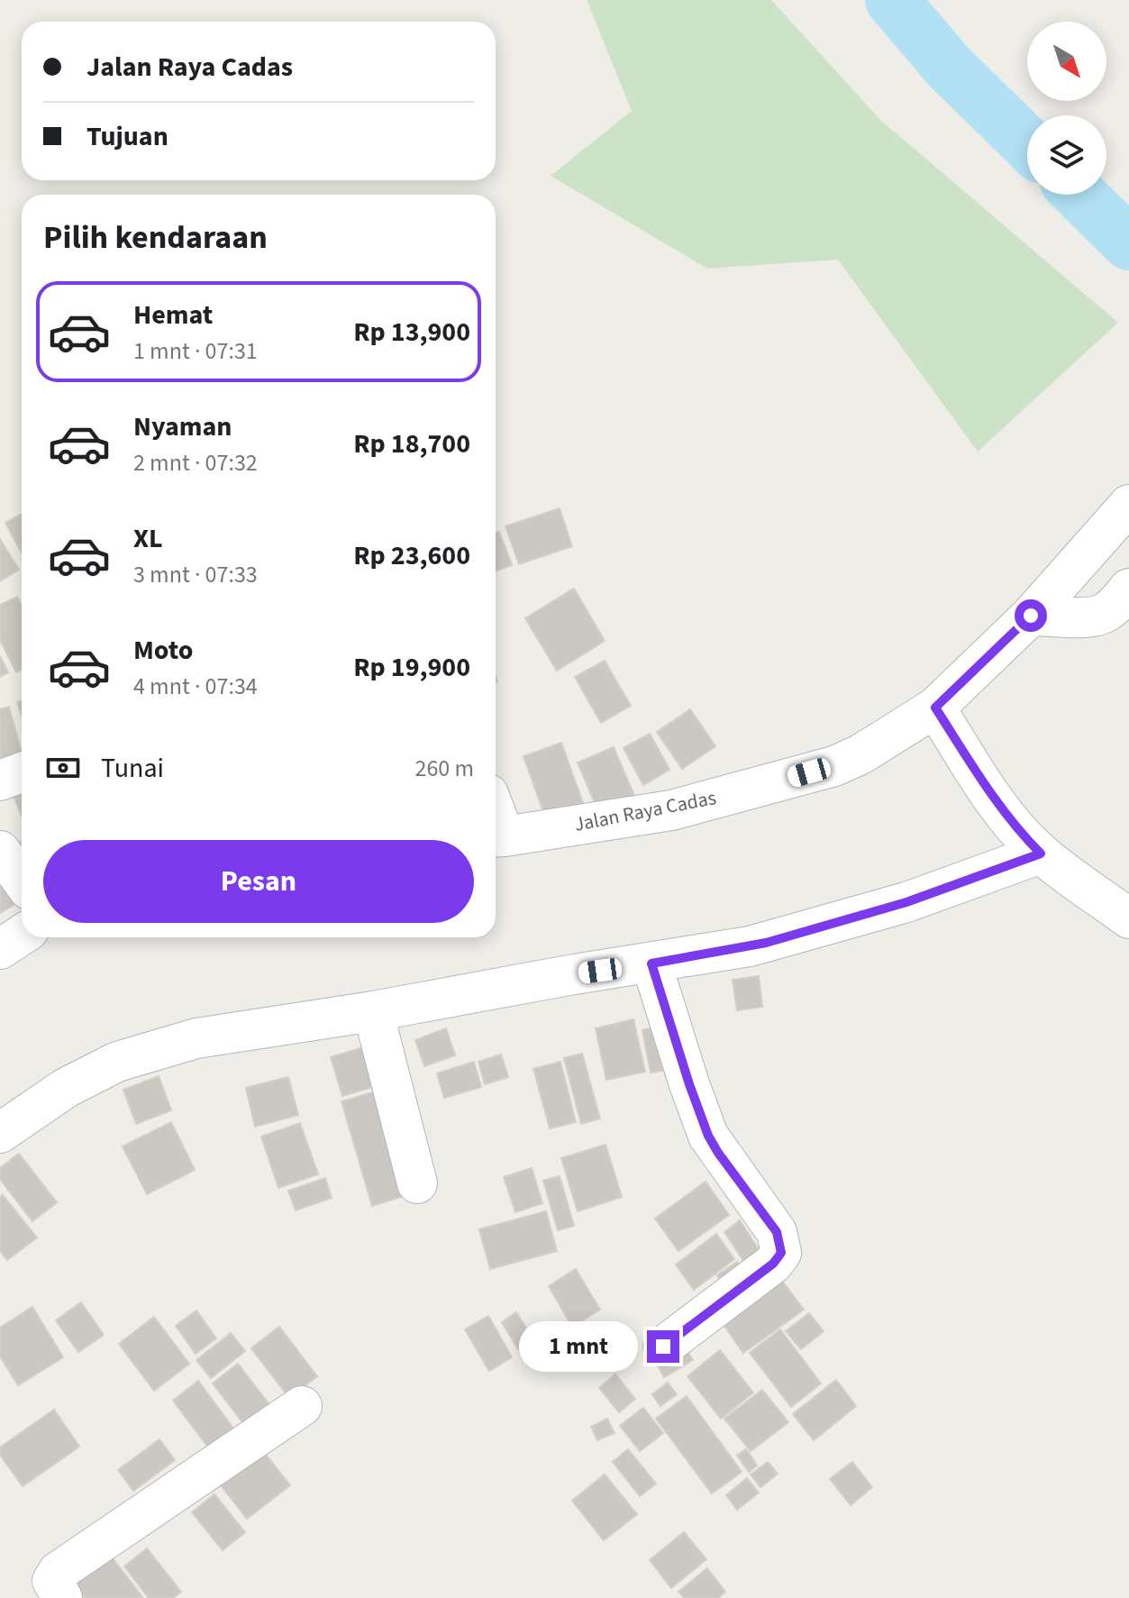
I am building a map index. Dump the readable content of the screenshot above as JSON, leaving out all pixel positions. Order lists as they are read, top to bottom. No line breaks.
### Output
{"streets":{"street":["Jalan Raya Cadas"]},"north":"bottom right","page":{"banner":["Jalan Raya Cadas","Tujuan"],"heading":"Pilih kendaraan","list":[{"name":"Hemat","note":"1 mnt · 07:31","value":"Rp 13,900"},{"name":"Nyaman","note":"2 mnt · 07:32","value":"Rp 18,700"},{"name":"XL","note":"3 mnt · 07:33","value":"Rp 23,600"},{"name":"Moto","note":"4 mnt · 07:34","value":"Rp 19,900"}],"pay":["Tunai","260 m"],"buttons":"Pesan","bubble":"1 mnt"}}
